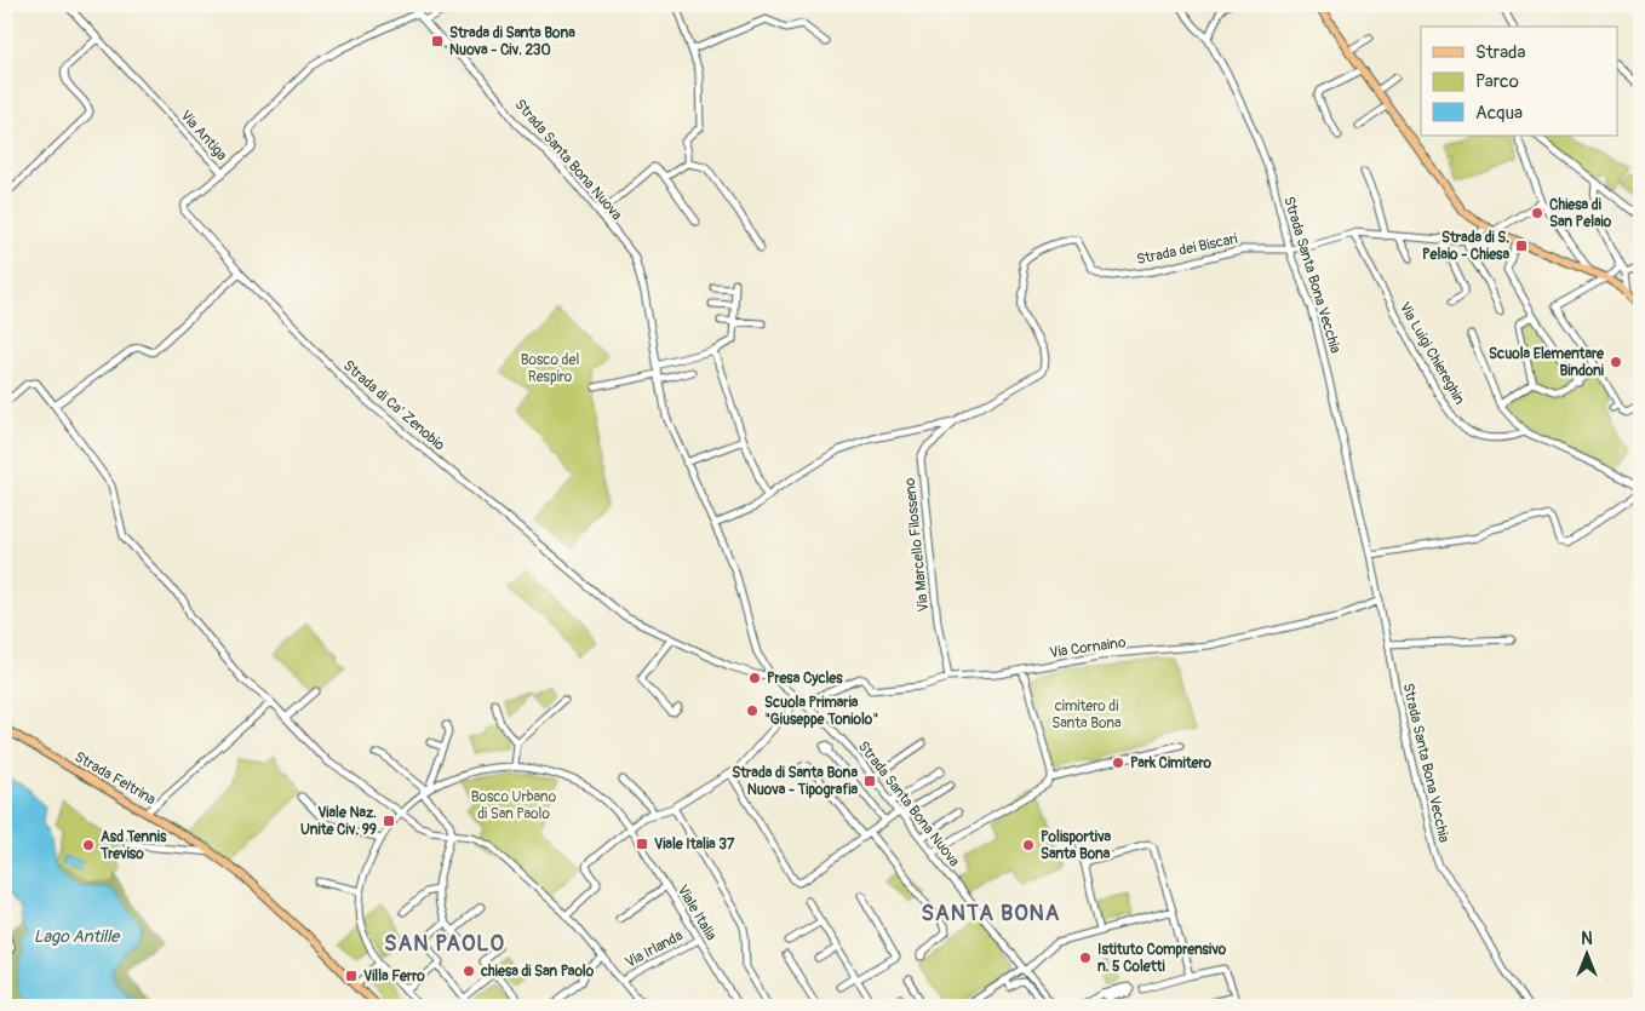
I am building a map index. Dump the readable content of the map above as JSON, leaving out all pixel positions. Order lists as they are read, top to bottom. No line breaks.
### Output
{"streets":{"main road":["Strada Feltrina"],"street":["Via Antiga","Strada Santa Bona Nuova","Strada dei Biscari","Strada Santa Bona Vecchia","Via Luigi Chiereghin","Strada di Ca' Zenobio","Via Marcello Filosseno","Via Cornaino","Viale Italia","Via Irlanda"]},"crossings":[["Via Antiga","Strada di Ca' Zenobio"],["Strada Santa Bona Nuova","Strada dei Biscari"],["Strada Santa Bona Nuova","Strada di Ca' Zenobio"],["Strada Santa Bona Nuova","Via Cornaino"],["Strada dei Biscari","Strada Santa Bona Vecchia"],["Strada dei Biscari","Via Luigi Chiereghin"],["Strada dei Biscari","Via Marcello Filosseno"],["Strada Santa Bona Vecchia","Via Cornaino"],["Via Marcello Filosseno","Via Cornaino"],["Viale Italia","Via Irlanda"]],"districts":["SANTA BONA","SAN PAOLO"],"water":["Lago Antille"],"parks":["Bosco del Respiro","cimitero di Santa Bona","Bosco Urbano di San Paolo"],"places":{"transit":["Strada di Santa Bona Nuova - Civ. 230","Strada di S. Pelaio - Chiesa","Strada di Santa Bona Nuova - Tipografia","Viale Naz. Unite Civ. 99","Viale Italia 37","Villa Ferro"],"other":["Chiesa di San Pelaio","Scuola Elementare Bindoni","Presa Cycles","Scuola Primaria \"Giuseppe Toniolo\"","Park Cimitero","Asd Tennis Treviso","Polisportiva Santa Bona","Istituto Comprensivo n. 5 Coletti","chiesa di San Paolo"]},"legend":["Strada","Parco","Acqua"],"north":"top"}
